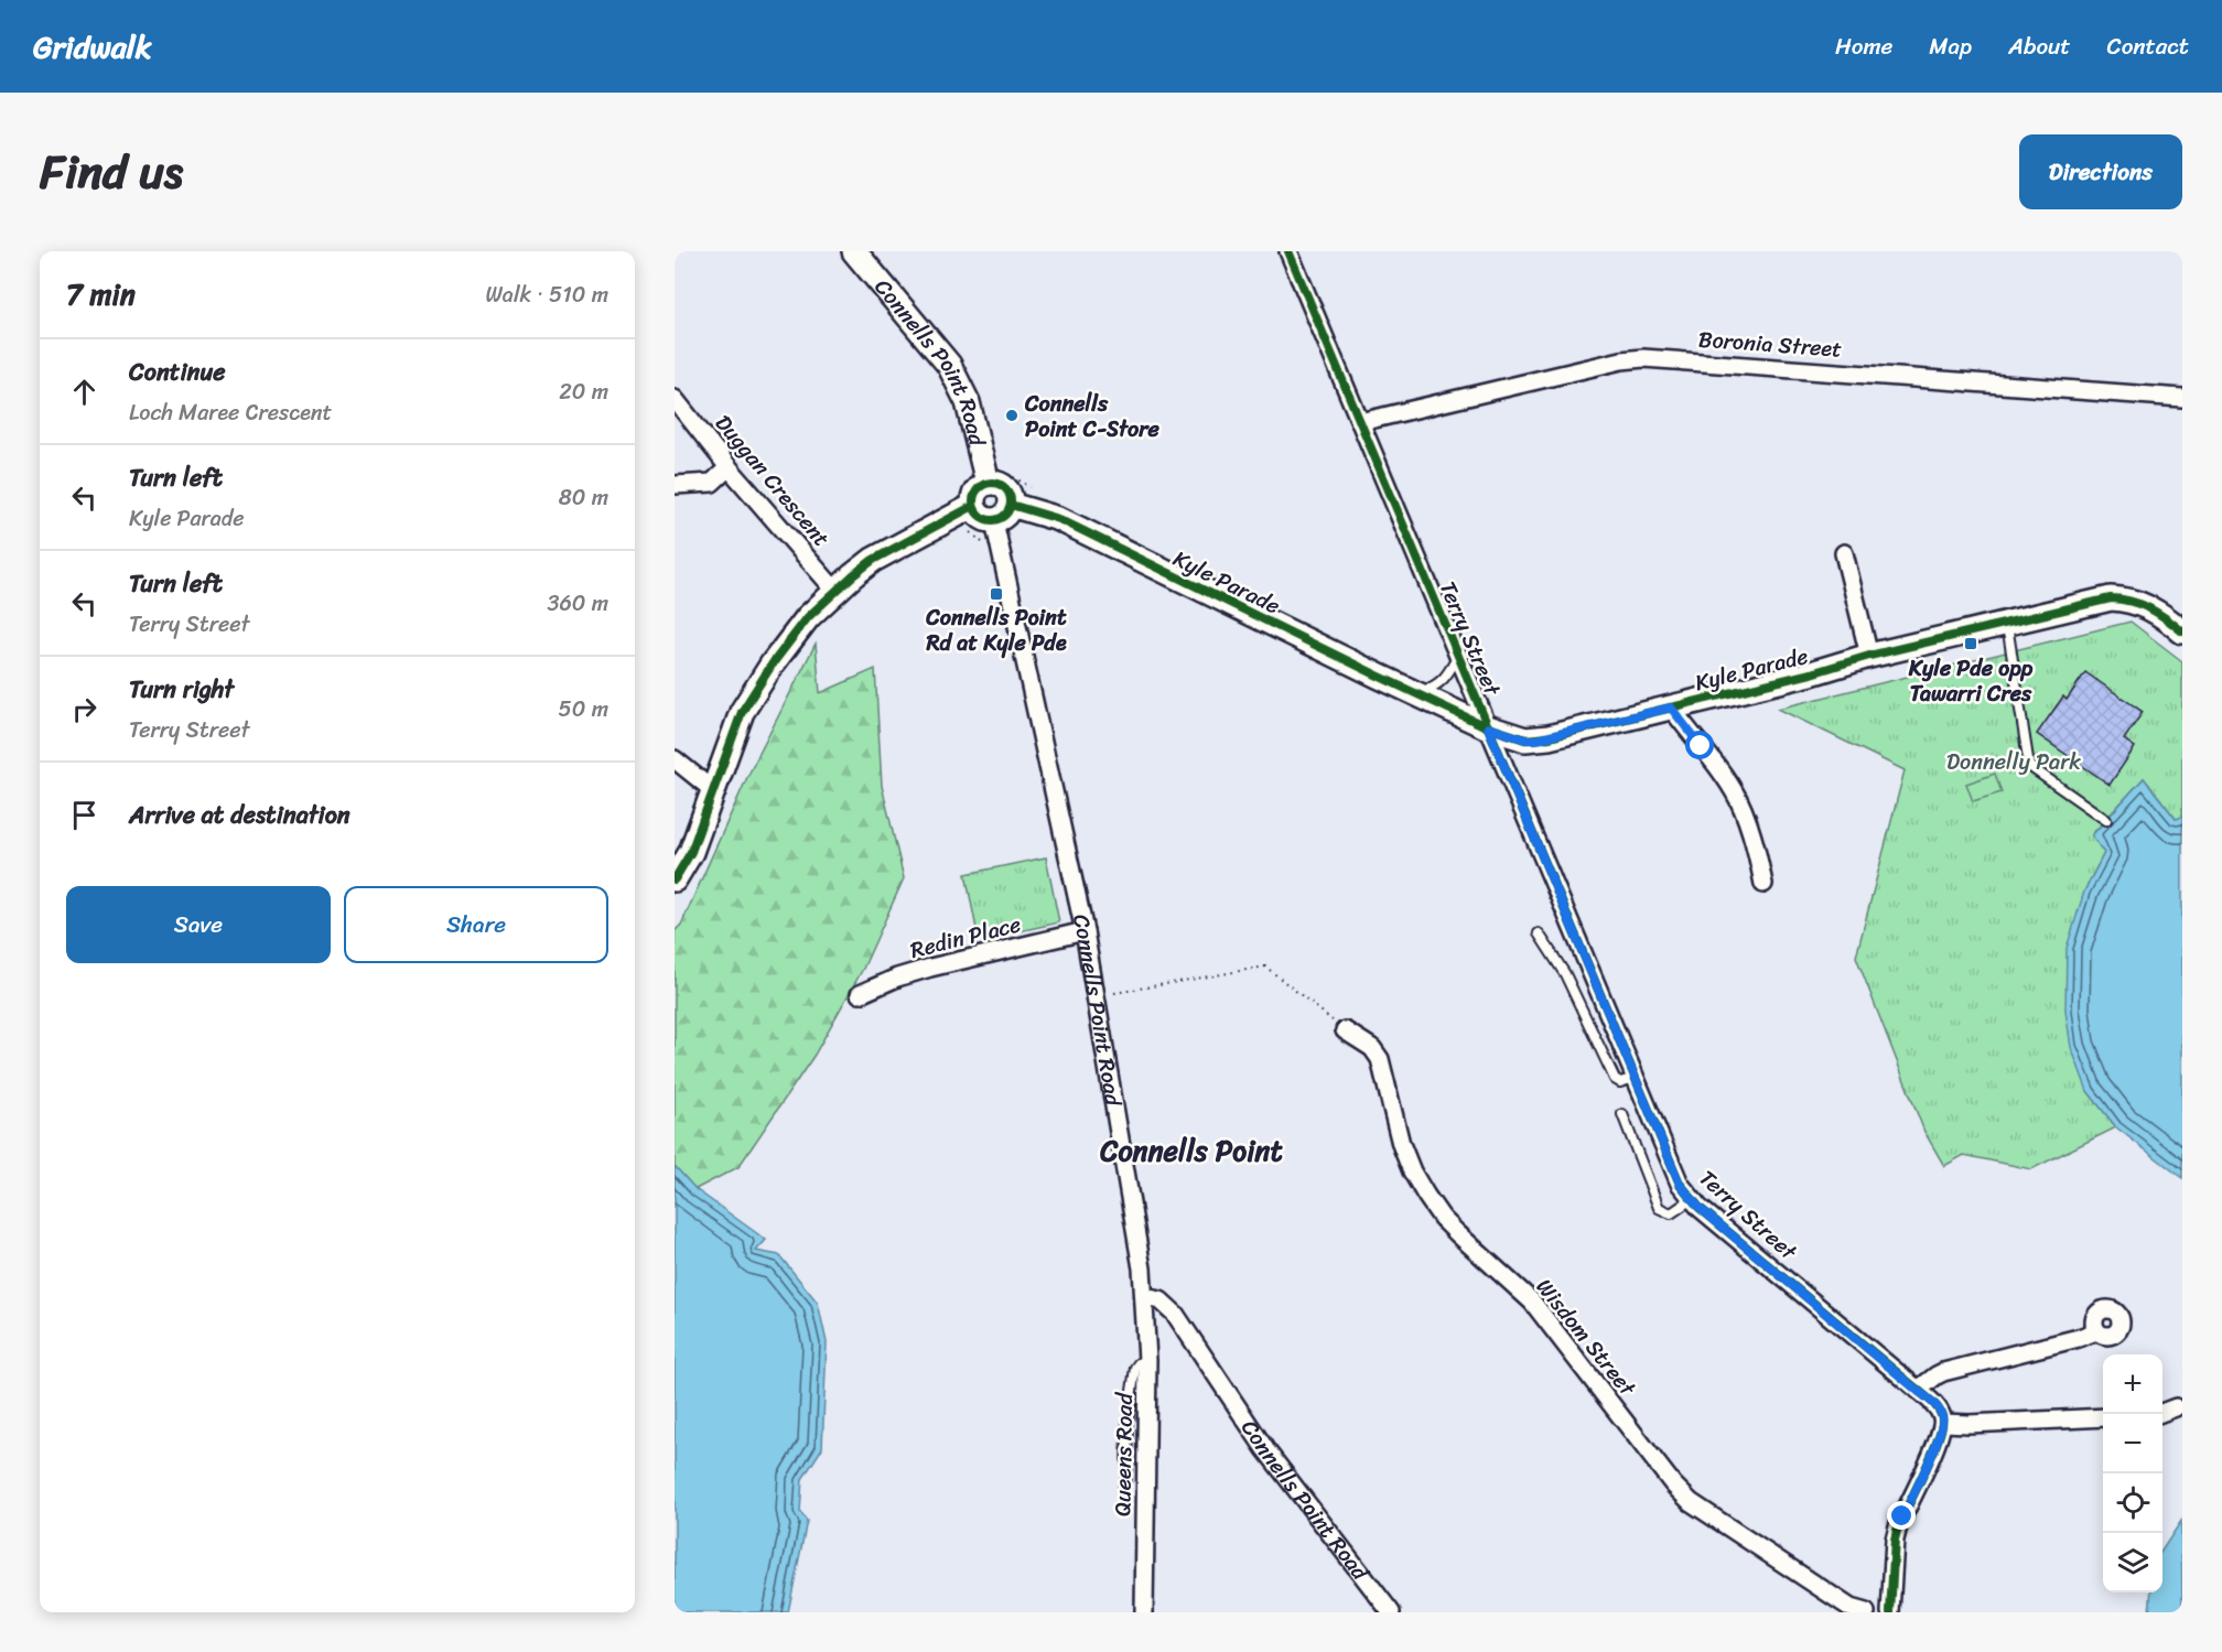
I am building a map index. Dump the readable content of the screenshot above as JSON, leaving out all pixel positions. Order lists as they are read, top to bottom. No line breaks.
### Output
{"streets":{"street":["Boronia Street","Connells Point Road","Duggan Crescent","Kyle Parade","Terry Street","Redin Place","Wisdom Street","Queens Road"]},"crossings":[["Boronia Street","Terry Street"],["Connells Point Road","Kyle Parade"],["Connells Point Road","Redin Place"],["Connells Point Road","Queens Road"],["Kyle Parade","Terry Street"]],"districts":["Connells Point"],"parks":["Donnelly Park"],"places":{"other":["Connells Point C-Store"],"transit":["Connells Point Rd at Kyle Pde","Kyle Pde opp Tawarri Cres"]},"page":{"header":"Gridwalk","nav":["Home","Map","About","Contact"],"title":"Find us","buttons":["Directions",["Save","Share"]],"heading":["7 min","Walk · 510 m"],"list":[["Continue","Loch Maree Crescent","20 m"],["Turn left","Kyle Parade","80 m"],["Turn left","Terry Street","360 m"],["Turn right","Terry Street","50 m"],"Arrive at destination"],"map_buttons":["+","−"]}}
